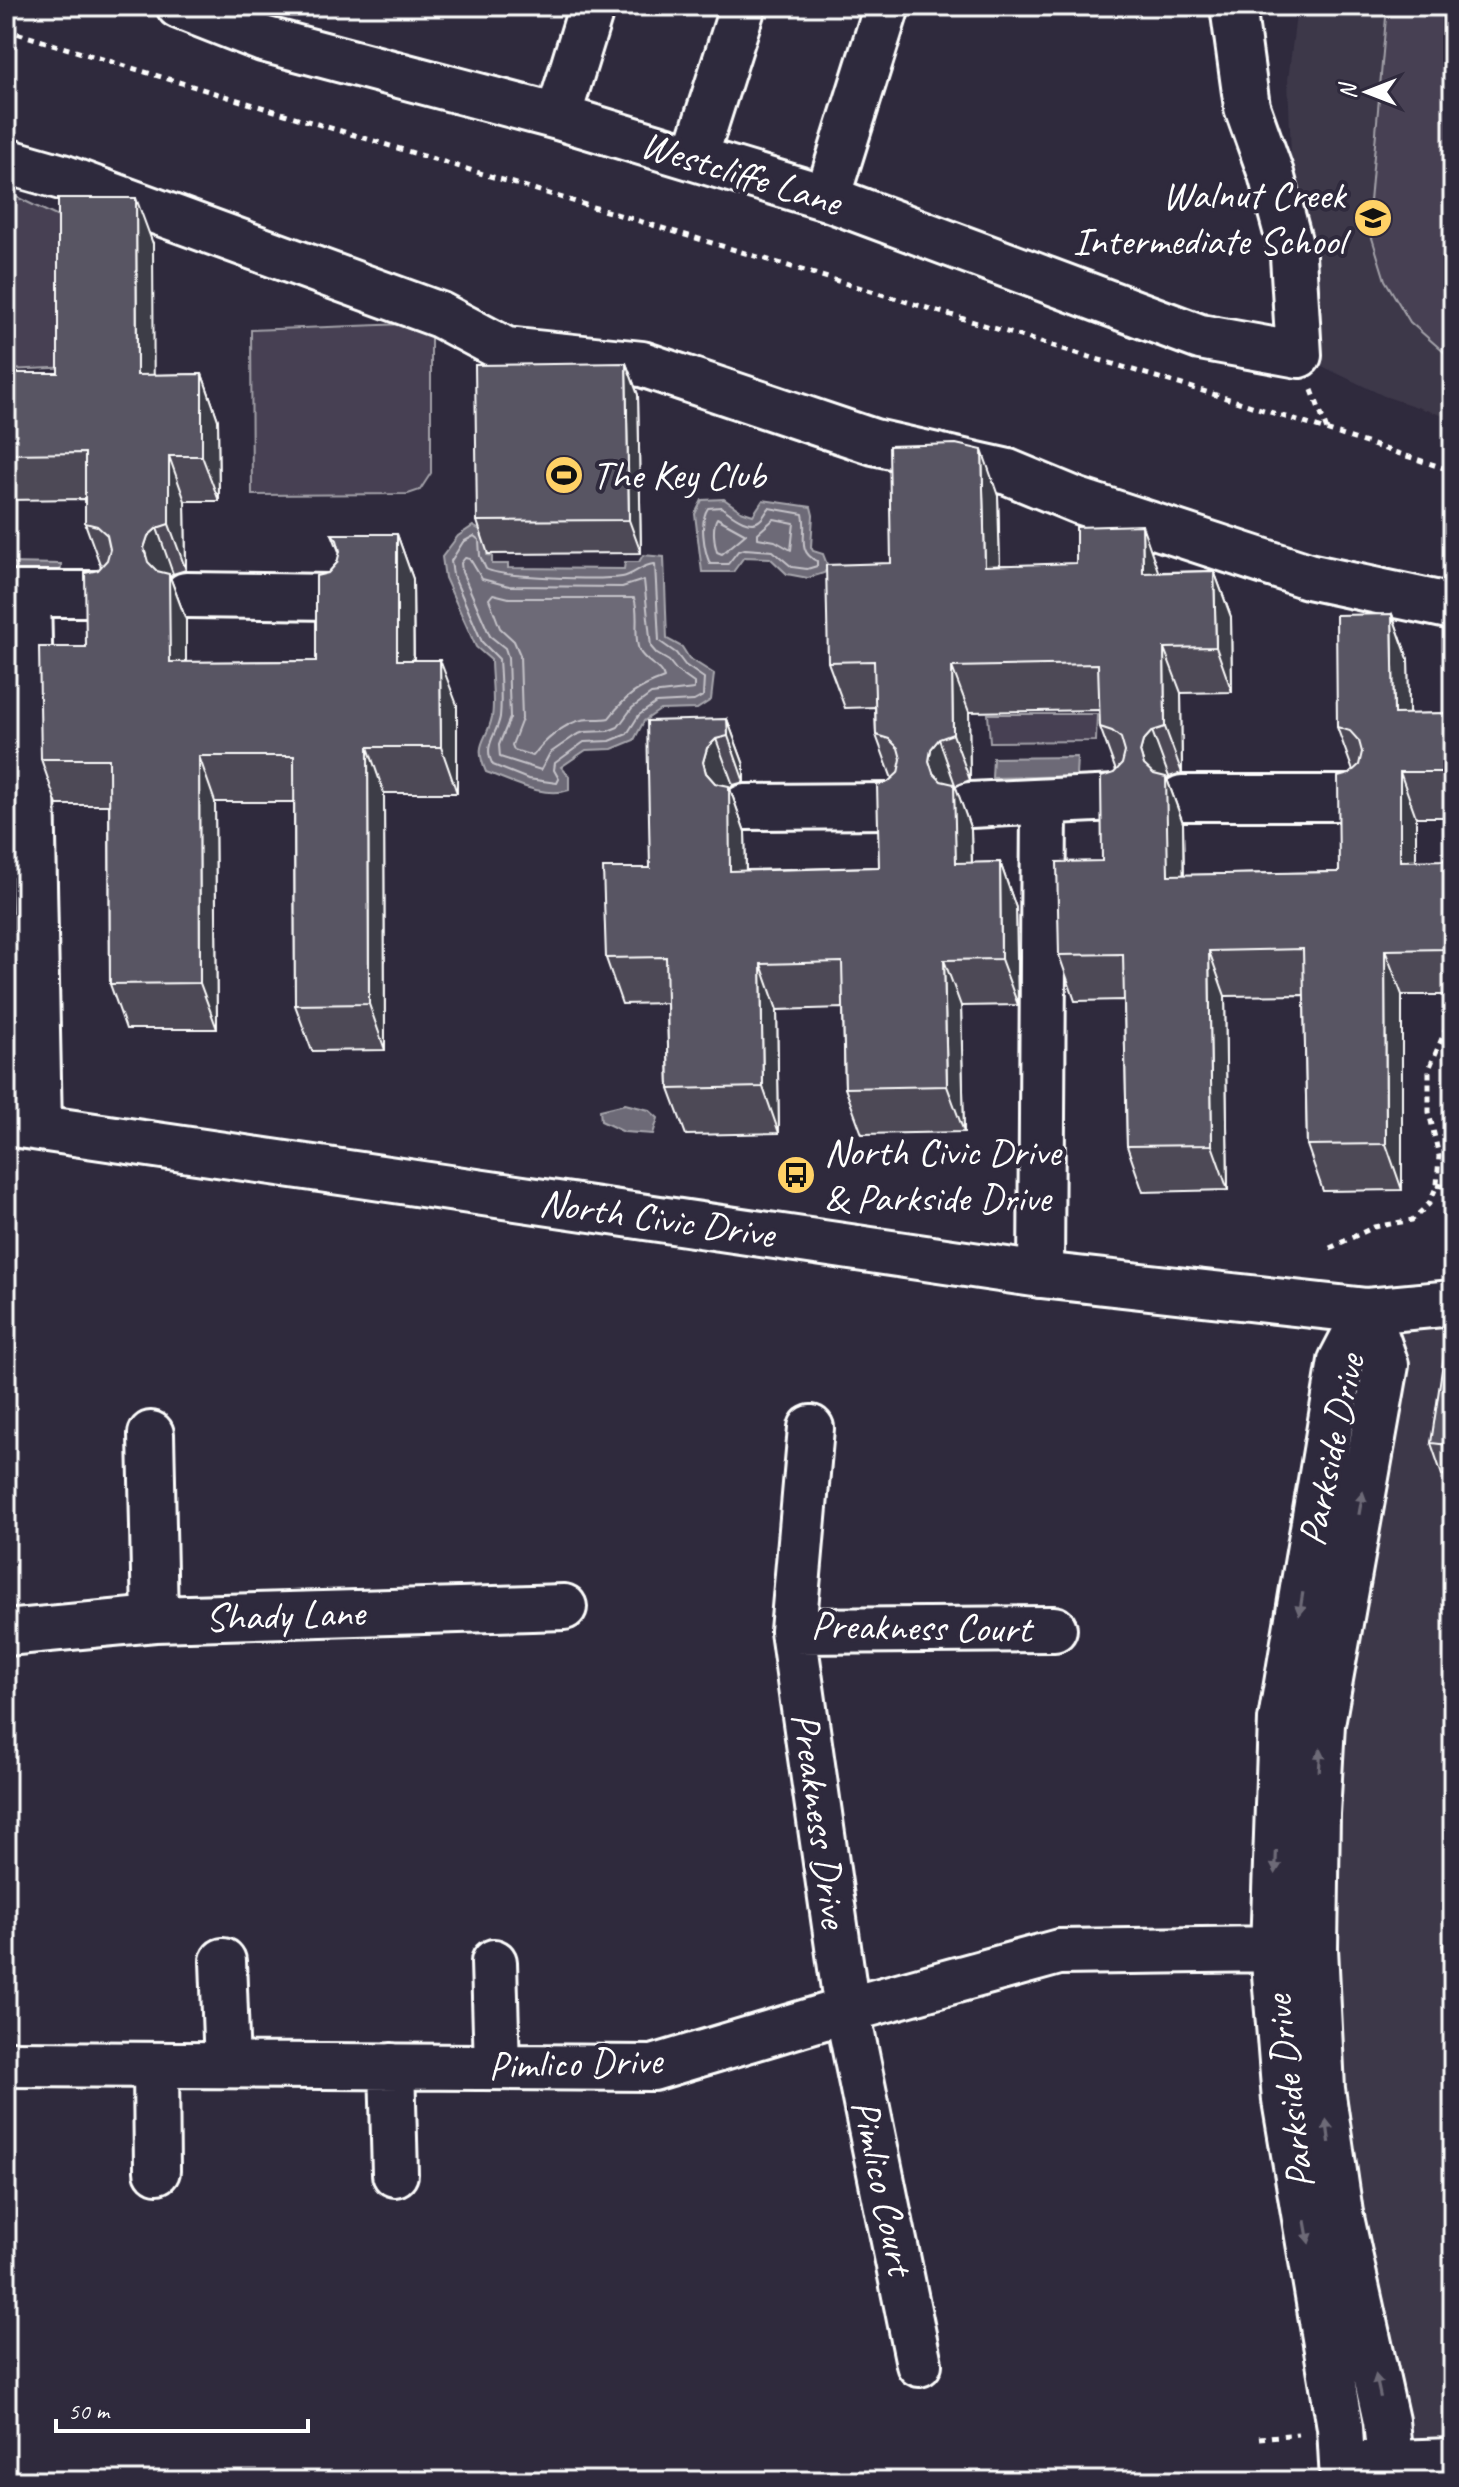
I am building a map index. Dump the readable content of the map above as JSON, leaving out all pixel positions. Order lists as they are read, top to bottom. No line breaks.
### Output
{"streets":{"street":["Westcliffe Lane","North Civic Drive","Parkside Drive","Shady Lane","Preakness Court","Preakness Drive","Pimlico Drive","Pimlico Court"]},"crossings":[["North Civic Drive","Parkside Drive"],["Parkside Drive","Pimlico Drive"],["Preakness Court","Preakness Drive"],["Preakness Drive","Pimlico Drive"],["Preakness Drive","Pimlico Court"],["Pimlico Drive","Pimlico Court"]],"places":{"school or university":["Walnut Creek Intermediate School"],"sports":["The Key Club"],"bus stop":["North Civic Drive & Parkside Drive"]},"scale_bar":"50 m","north":"left"}
